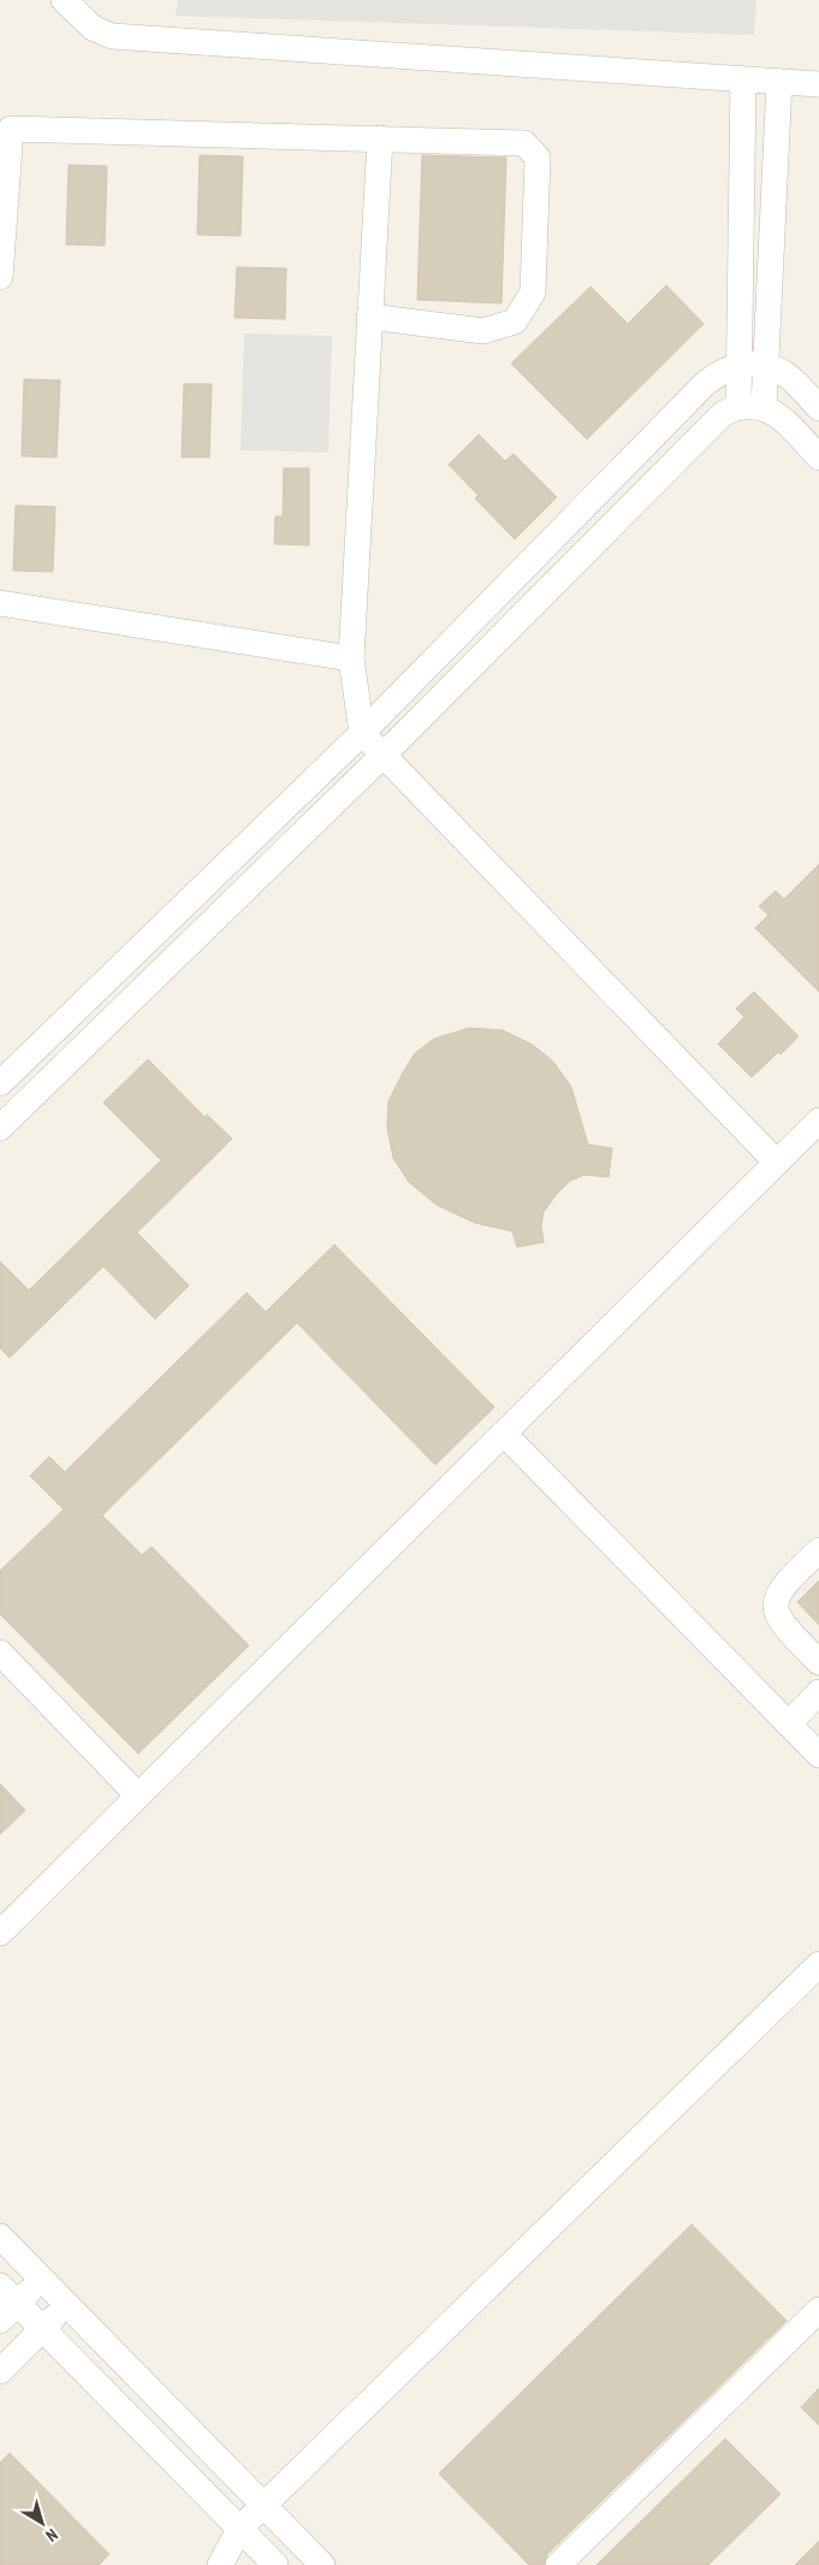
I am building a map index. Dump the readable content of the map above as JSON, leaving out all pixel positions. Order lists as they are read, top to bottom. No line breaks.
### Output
{"north":"bottom right"}
